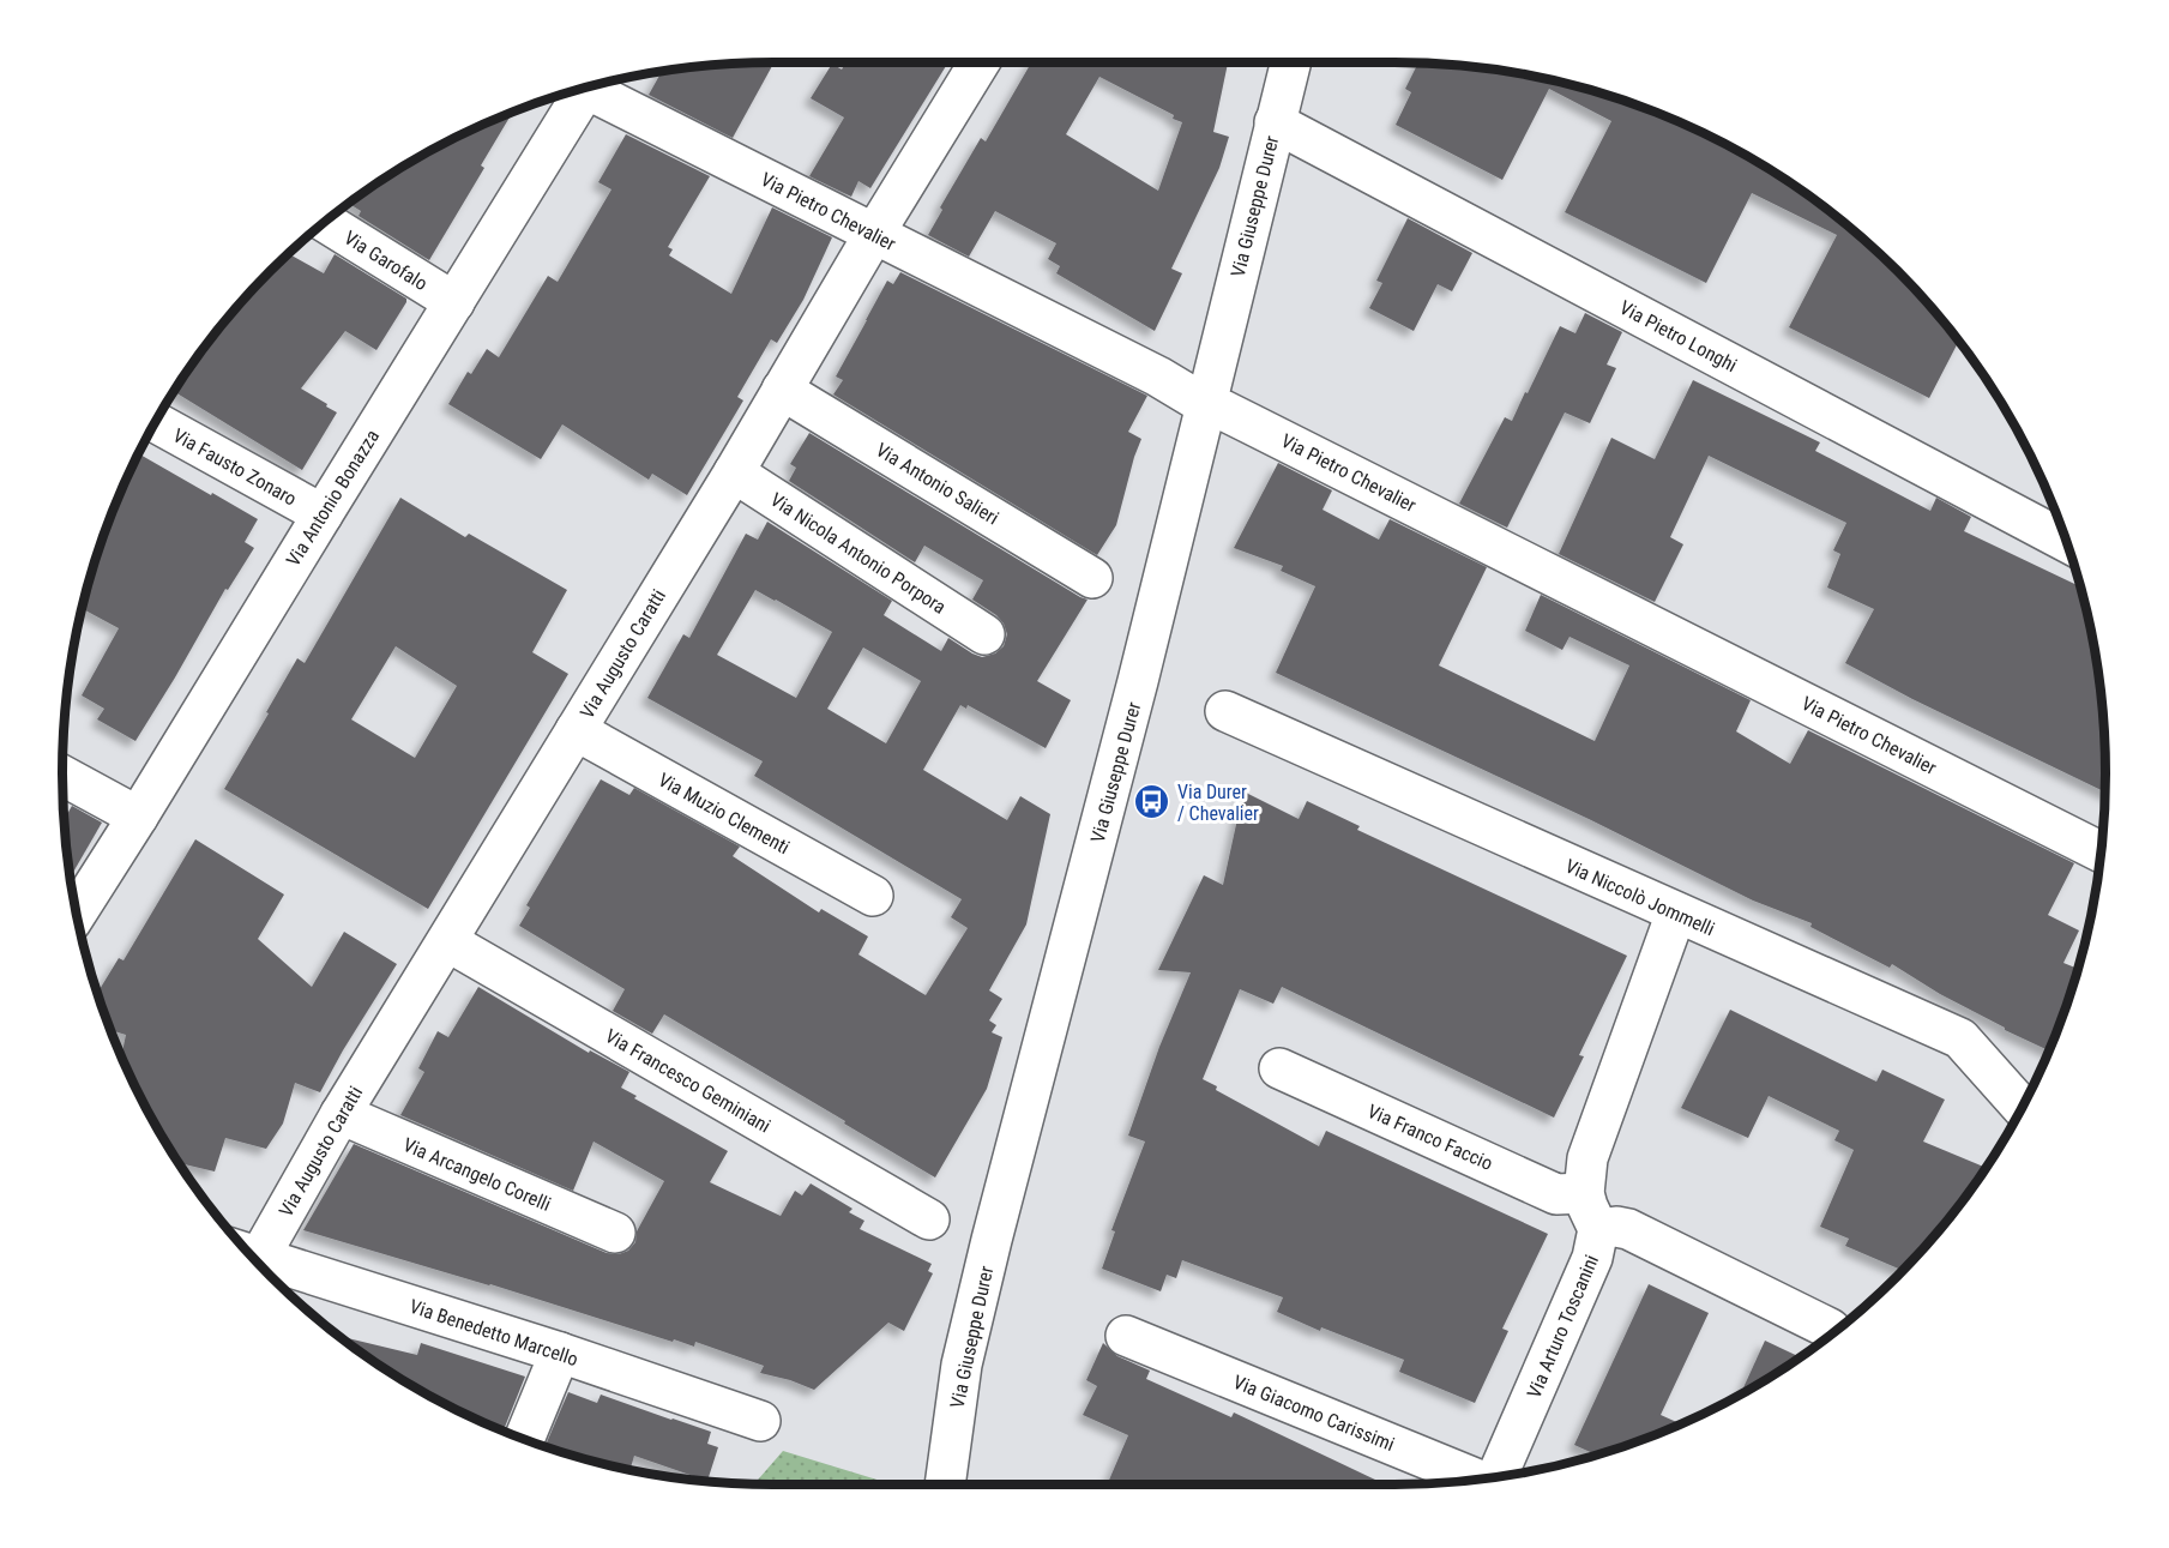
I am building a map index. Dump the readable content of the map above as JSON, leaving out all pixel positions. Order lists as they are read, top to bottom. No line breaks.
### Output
{"streets":{"street":["Via Giuseppe Durer","Via Pietro Chevalier","Via Garofalo","Via Pietro Longhi","Via Fausto Zonaro","Via Antonio Salieri","Via Antonio Bonazza","Via Nicola Antonio Porpora","Via Augusto Caratti","Via Muzio Clementi","Via Niccolò Jommelli","Via Francesco Geminiani","Via Franco Faccio","Via Arcangelo Corelli","Via Arturo Toscanini","Via Benedetto Marcello","Via Giacomo Carissimi"]},"crossings":[["Via Giuseppe Durer","Via Pietro Chevalier"],["Via Giuseppe Durer","Via Pietro Longhi"],["Via Pietro Chevalier","Via Augusto Caratti"],["Via Garofalo","Via Antonio Bonazza"],["Via Fausto Zonaro","Via Antonio Bonazza"],["Via Antonio Salieri","Via Augusto Caratti"],["Via Nicola Antonio Porpora","Via Augusto Caratti"],["Via Augusto Caratti","Via Muzio Clementi"],["Via Augusto Caratti","Via Francesco Geminiani"],["Via Augusto Caratti","Via Arcangelo Corelli"],["Via Niccolò Jommelli","Via Arturo Toscanini"],["Via Franco Faccio","Via Arturo Toscanini"]],"places":{"bus stop":["Via Durer / Chevalier"]}}
